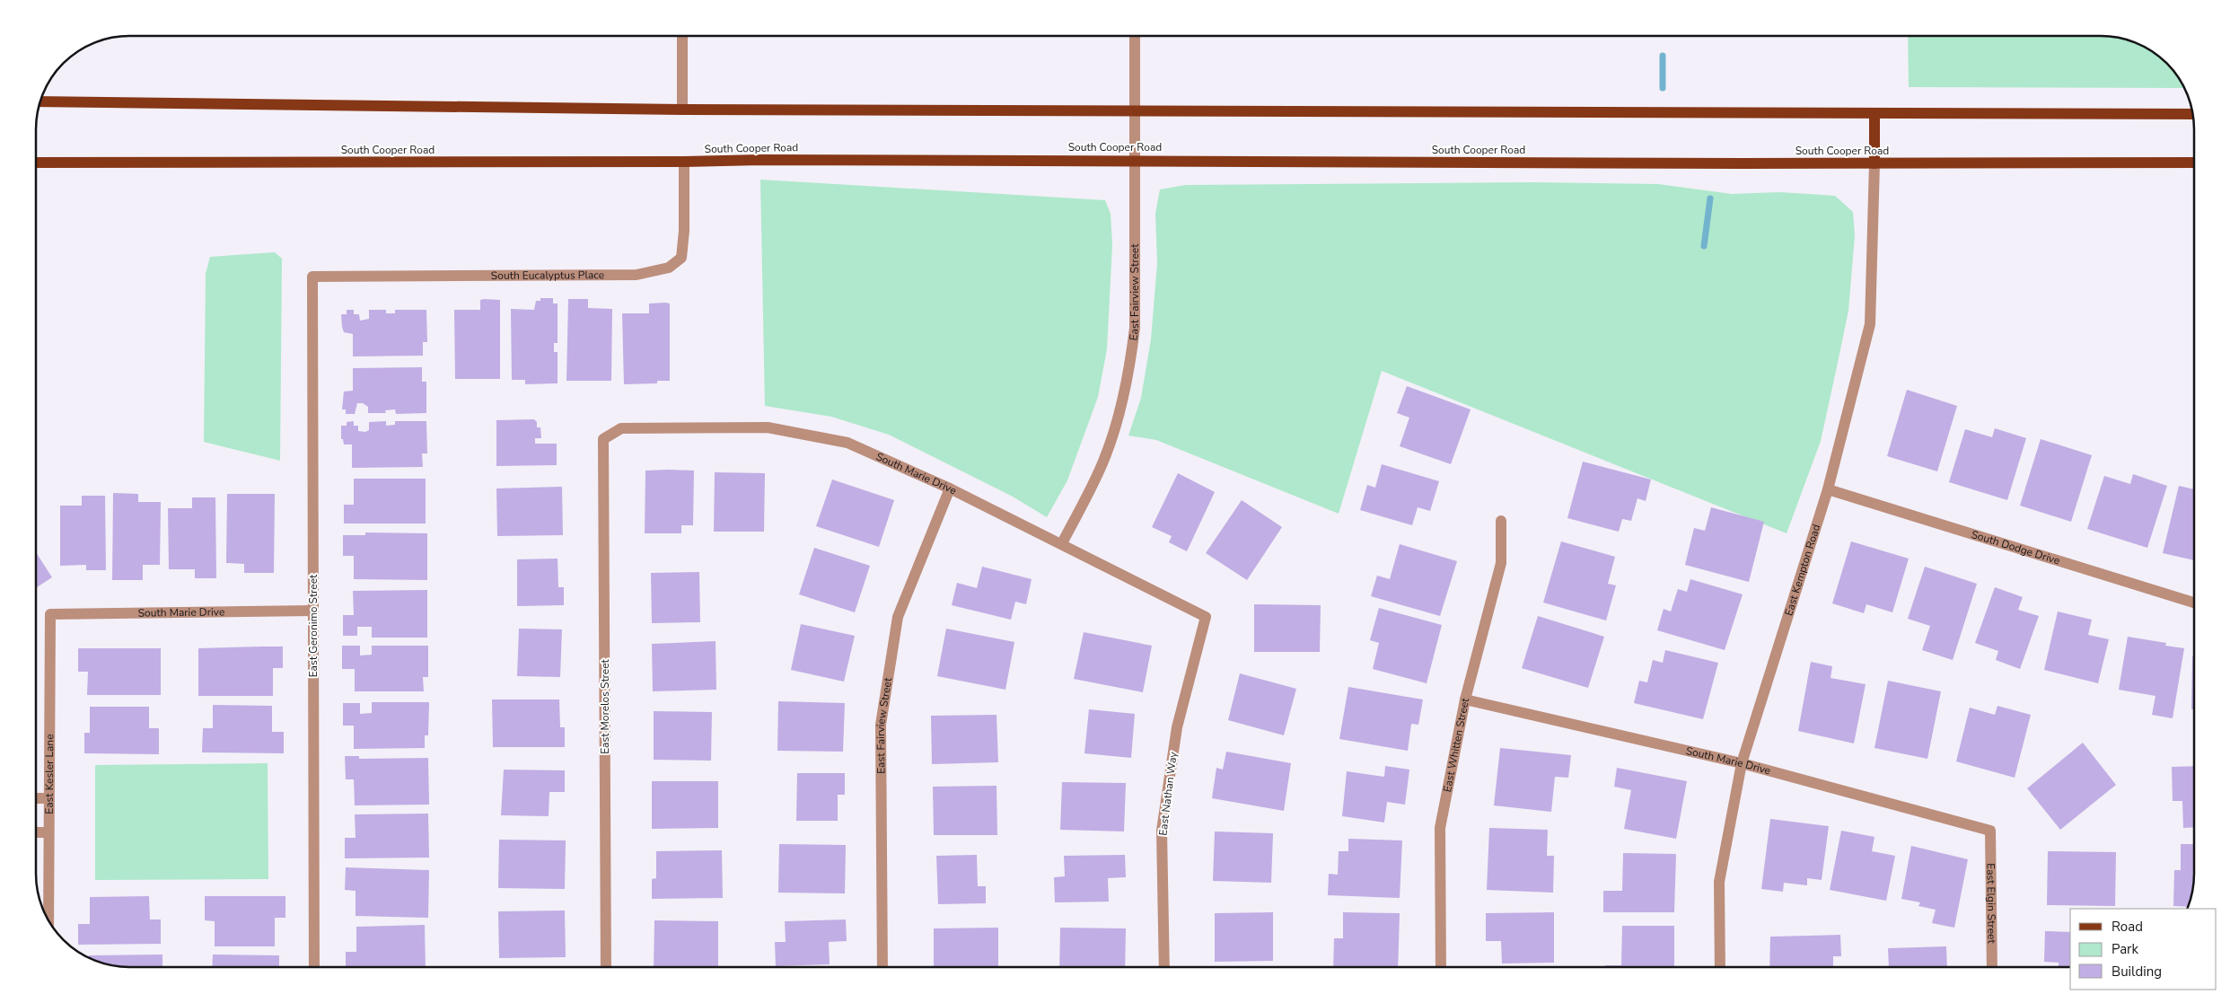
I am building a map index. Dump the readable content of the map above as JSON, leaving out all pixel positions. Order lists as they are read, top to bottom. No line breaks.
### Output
{"streets":{"main road":["South Cooper Road"],"street":["South Eucalyptus Place","East Fairview Street","South Marie Drive","South Dodge Drive","East Kempton Road","East Geronimo Street","East Morelos Street","East Whitten Street","East Kesler Lane","East Nathan Way","East Elgin Street"]},"crossings":[["South Cooper Road","South Eucalyptus Place"],["South Cooper Road","East Fairview Street"],["South Cooper Road","East Kempton Road"],["South Eucalyptus Place","East Geronimo Street"],["East Fairview Street","South Marie Drive"],["South Marie Drive","East Kempton Road"],["South Marie Drive","East Geronimo Street"],["South Marie Drive","East Morelos Street"],["South Marie Drive","East Whitten Street"],["South Marie Drive","East Kesler Lane"],["South Marie Drive","East Nathan Way"],["South Marie Drive","East Elgin Street"],["South Dodge Drive","East Kempton Road"]],"legend":["Road","Park","Building"]}
